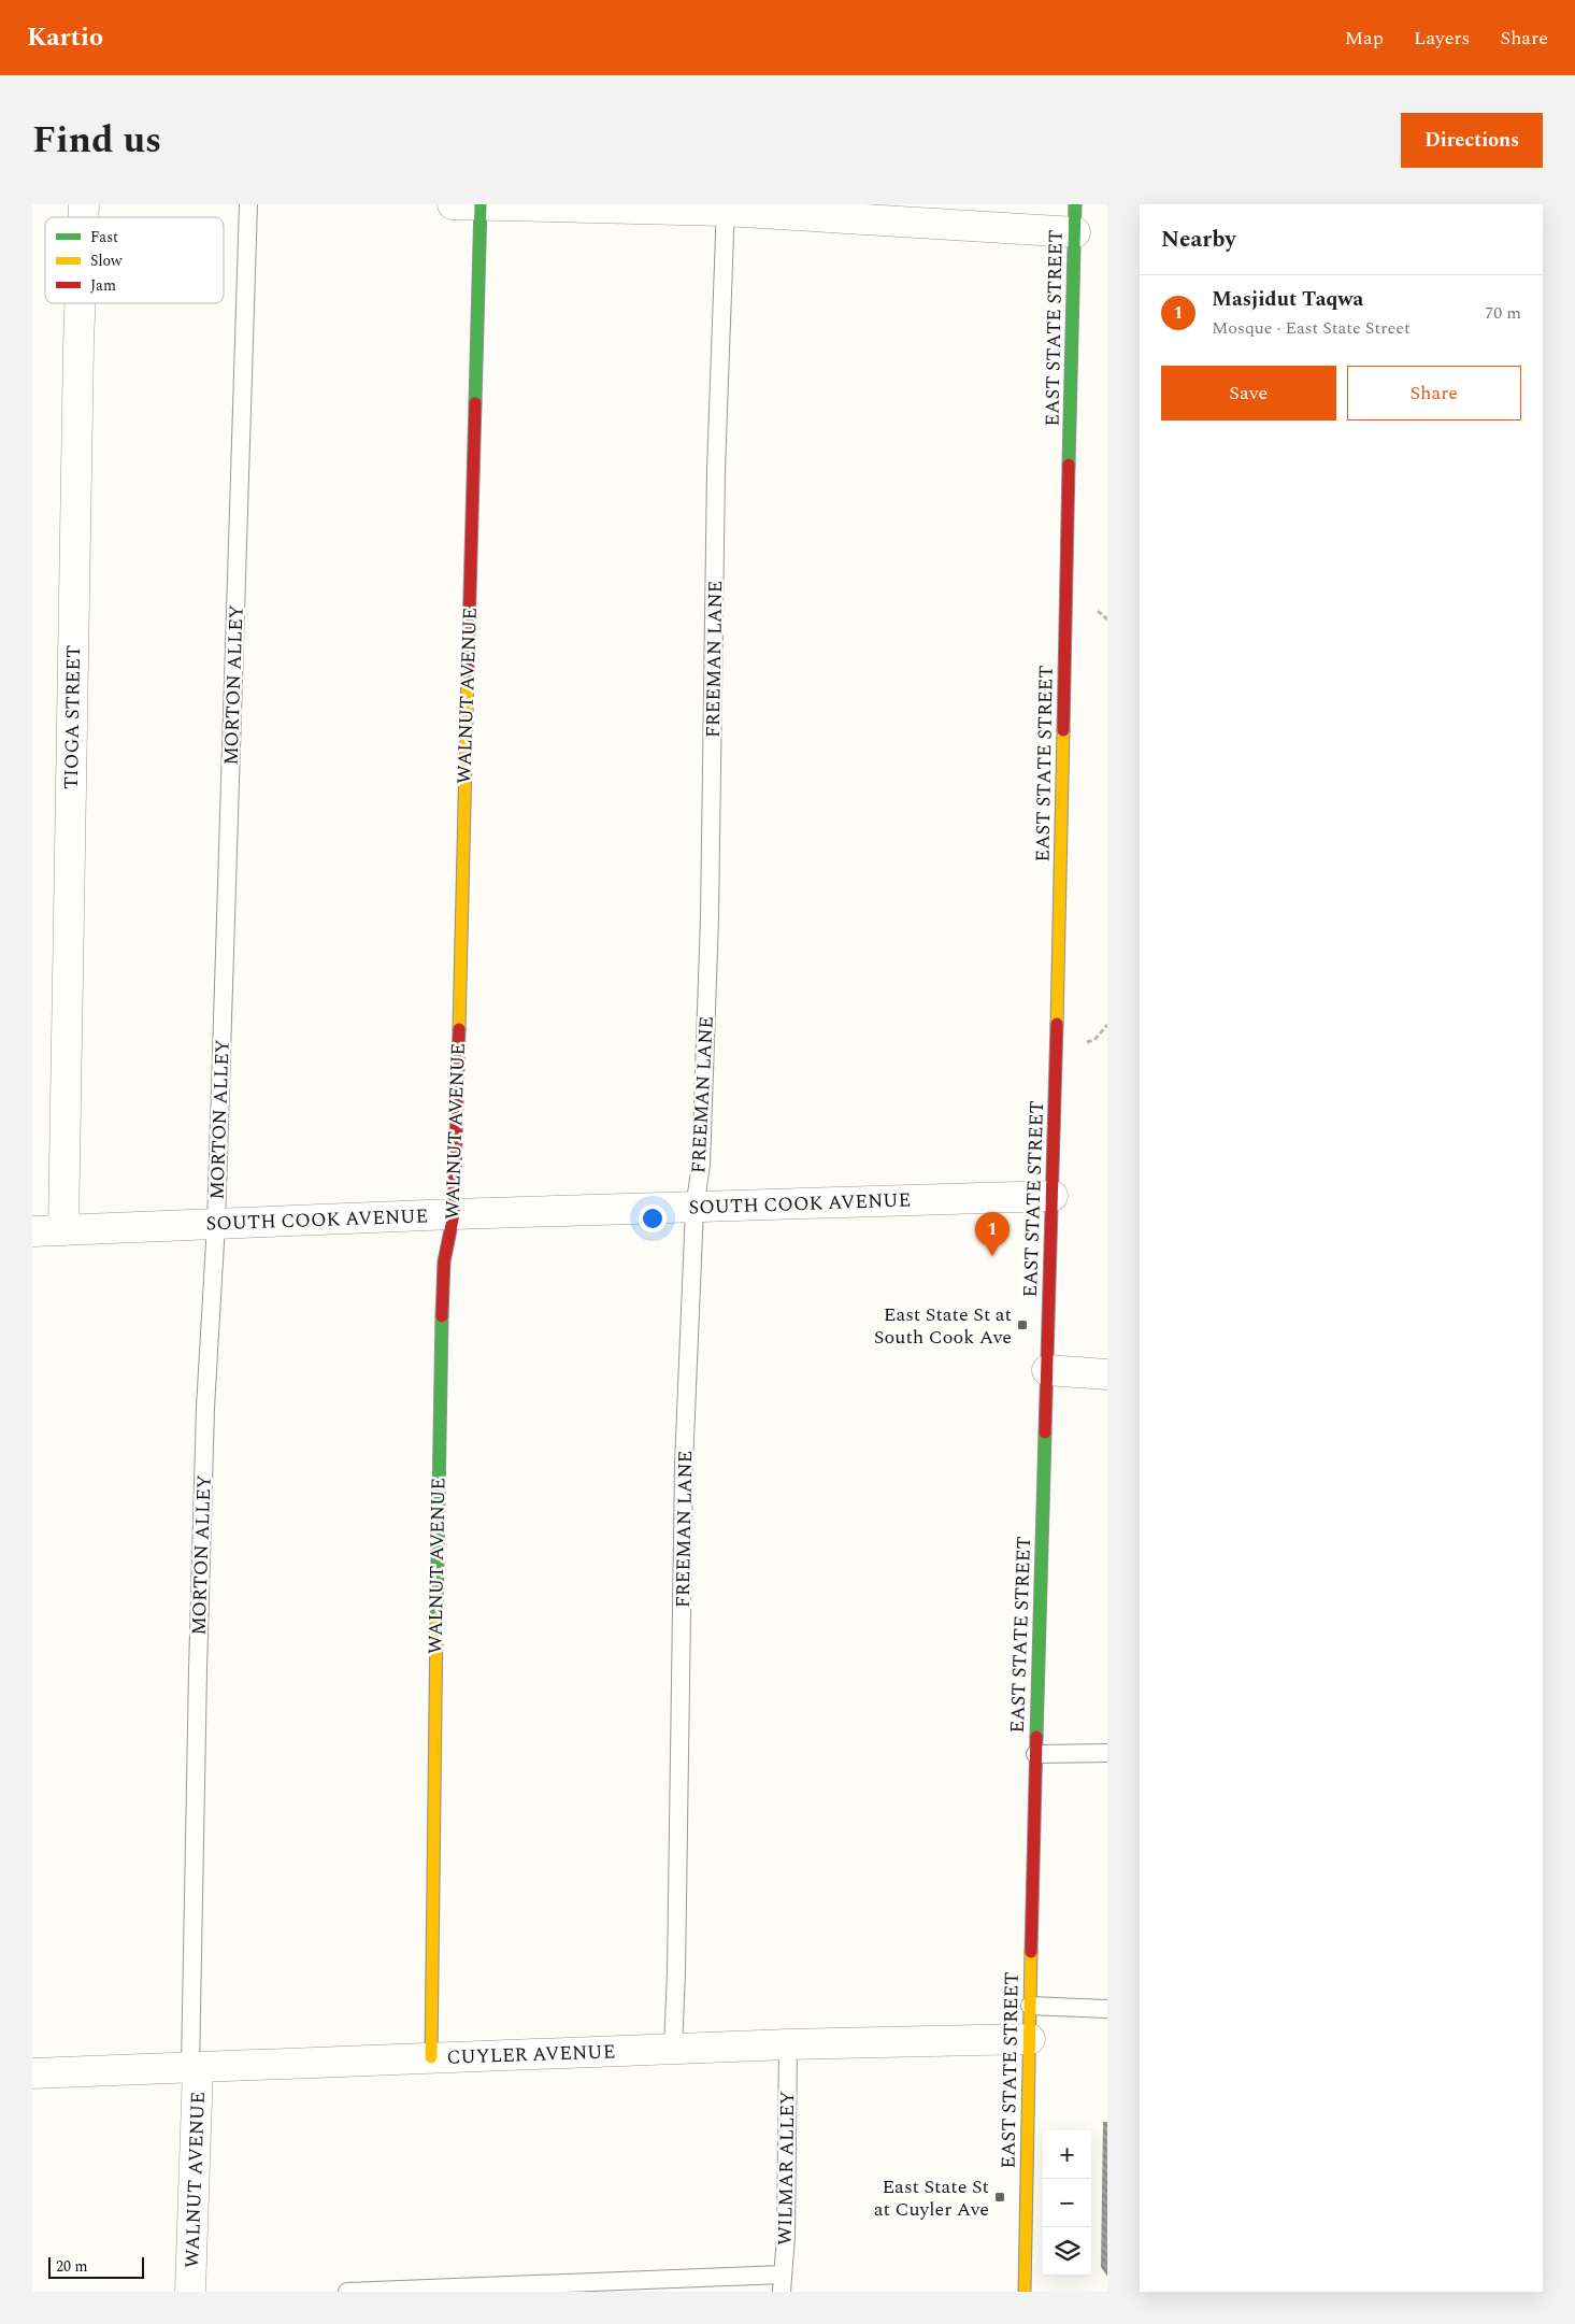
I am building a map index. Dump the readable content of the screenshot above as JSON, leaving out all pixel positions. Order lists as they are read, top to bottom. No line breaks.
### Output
{"streets":{"street":["EAST STATE STREET","WALNUT AVENUE","TIOGA STREET","SOUTH COOK AVENUE","CUYLER AVENUE"],"lane":["FREEMAN LANE","MORTON ALLEY","WILMAR ALLEY"]},"crossings":[["EAST STATE STREET","SOUTH COOK AVENUE"],["EAST STATE STREET","CUYLER AVENUE"],["FREEMAN LANE","SOUTH COOK AVENUE"],["FREEMAN LANE","CUYLER AVENUE"],["MORTON ALLEY","WALNUT AVENUE"],["MORTON ALLEY","SOUTH COOK AVENUE"],["MORTON ALLEY","CUYLER AVENUE"],["WALNUT AVENUE","SOUTH COOK AVENUE"],["WALNUT AVENUE","CUYLER AVENUE"],["TIOGA STREET","SOUTH COOK AVENUE"],["CUYLER AVENUE","WILMAR ALLEY"]],"places":{"transit":["East State St at South Cook Ave","East State St at Cuyler Ave"]},"legend":["Fast","Slow","Jam"],"scale_bar":"20 m","page":{"header":"Kartio","nav":["Map","Layers","Share"],"title":"Find us","buttons":["Directions",["Save","Share"]],"heading":"Nearby","list":[{"mark":"1","name":"Masjidut Taqwa","note":"Mosque · East State Street","value":"70 m"}],"pins":"1","map_buttons":["+","−"],"scale":"20 m"}}
